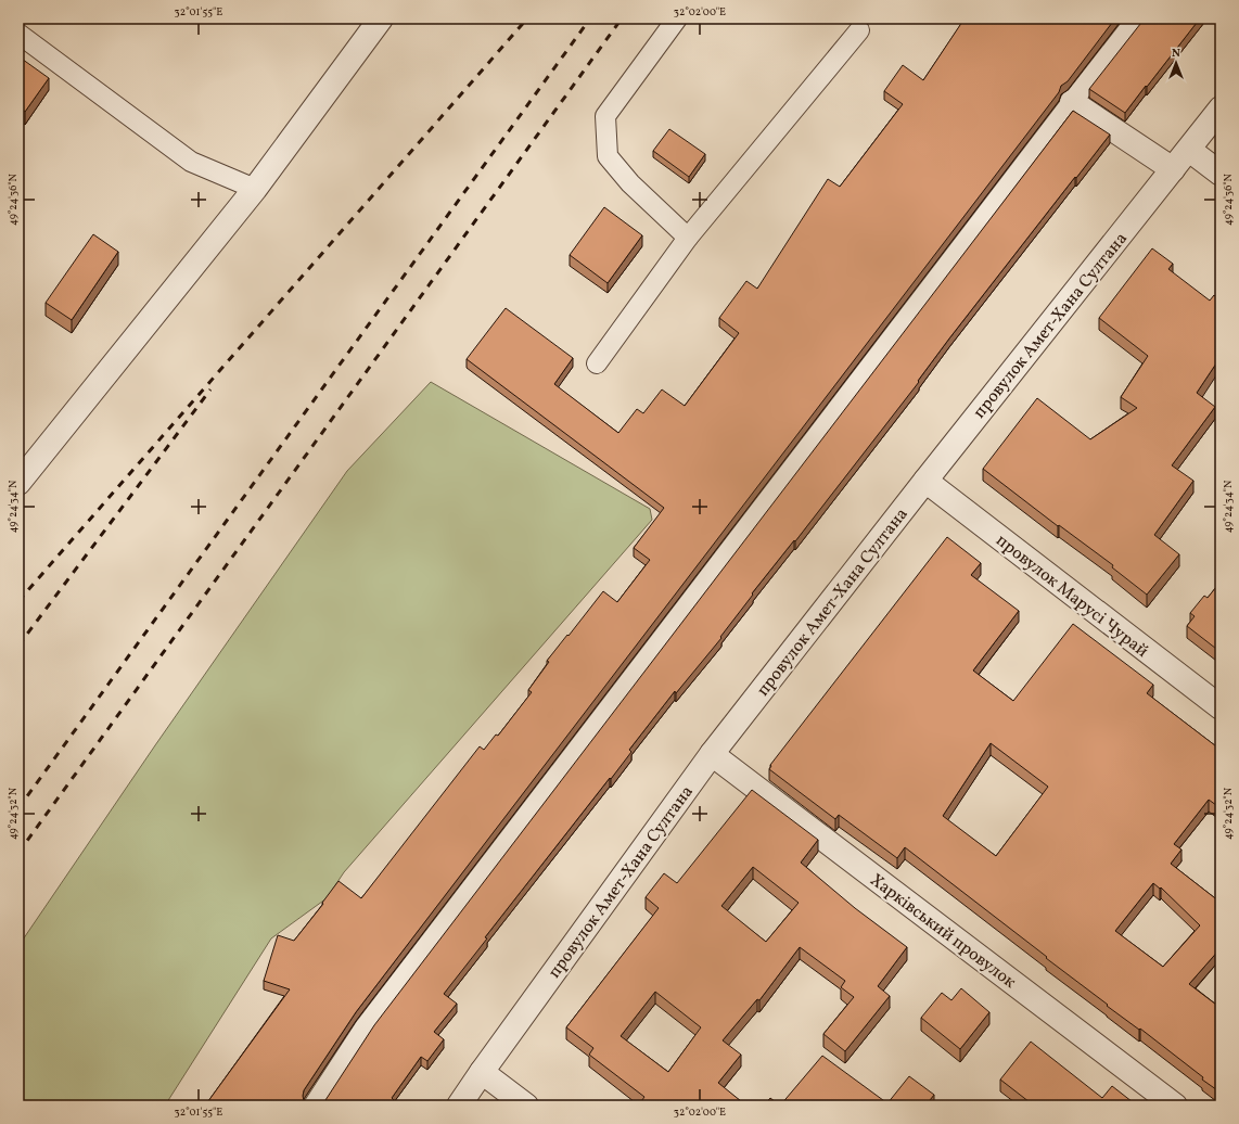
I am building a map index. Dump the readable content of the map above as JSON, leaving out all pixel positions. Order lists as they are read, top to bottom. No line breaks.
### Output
{"streets":{"street":["провулок Амет-Хана Султана","провулок Марусі Чурай","Харківський провулок"]},"crossings":[["провулок Амет-Хана Султана","провулок Марусі Чурай"],["провулок Амет-Хана Султана","Харківський провулок"]],"north":"top","coordinates":["32°01'55\"E","32°02'00\"E","49°24'36\"N","49°24'34\"N","49°24'32\"N"]}
